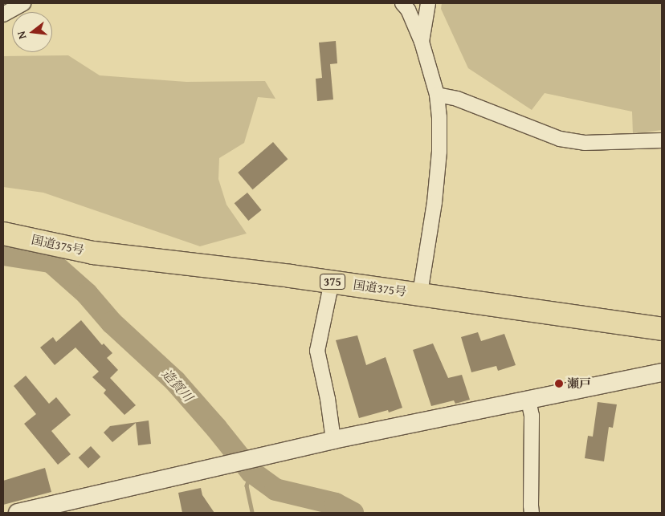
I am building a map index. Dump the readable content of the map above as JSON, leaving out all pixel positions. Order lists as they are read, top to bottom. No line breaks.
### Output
{"streets":{"highway":["国道375号","375"]},"water":["造賀川"],"places":["瀬戸"],"north":"left"}
